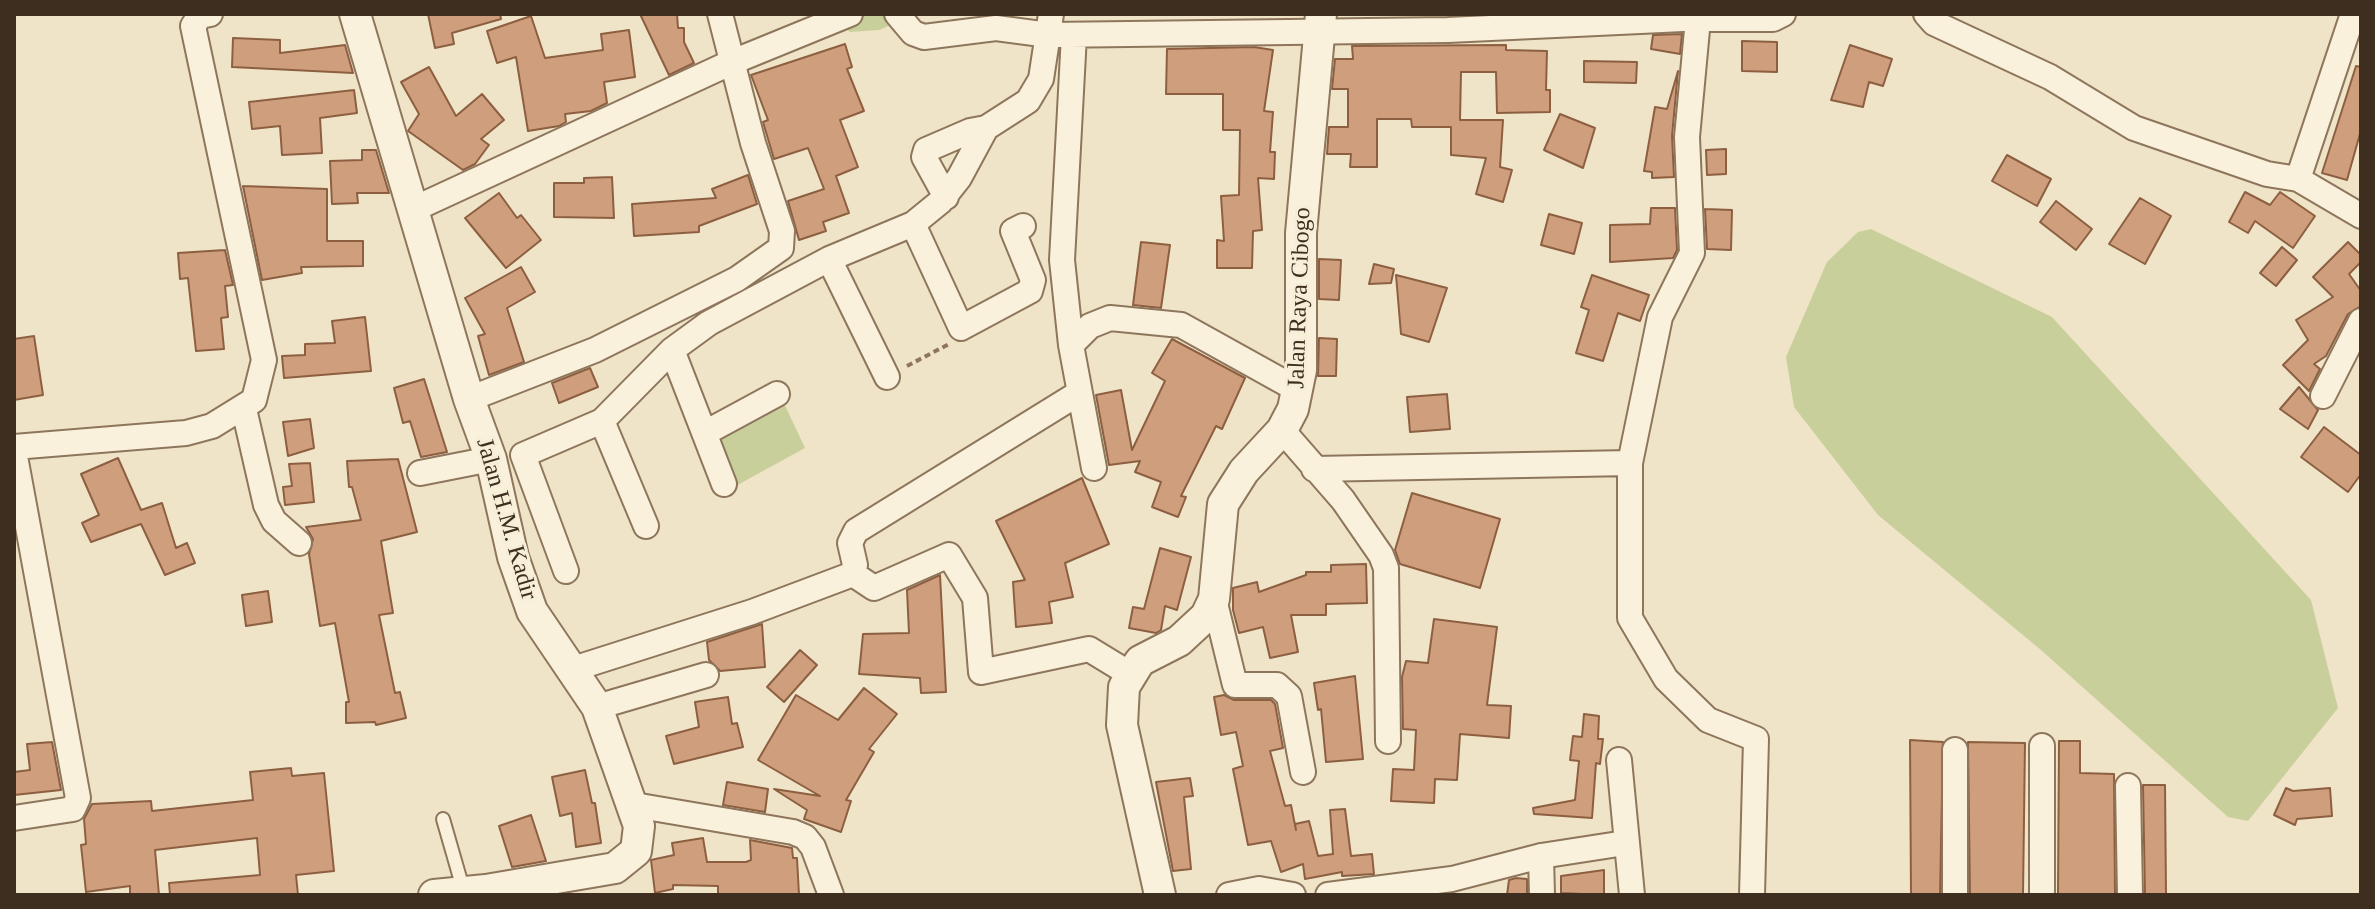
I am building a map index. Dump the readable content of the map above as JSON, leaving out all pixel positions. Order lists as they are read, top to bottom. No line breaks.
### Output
{"streets":{"street":["Jalan Raya Cibogo","Jalan H.M. Kadir"]}}
